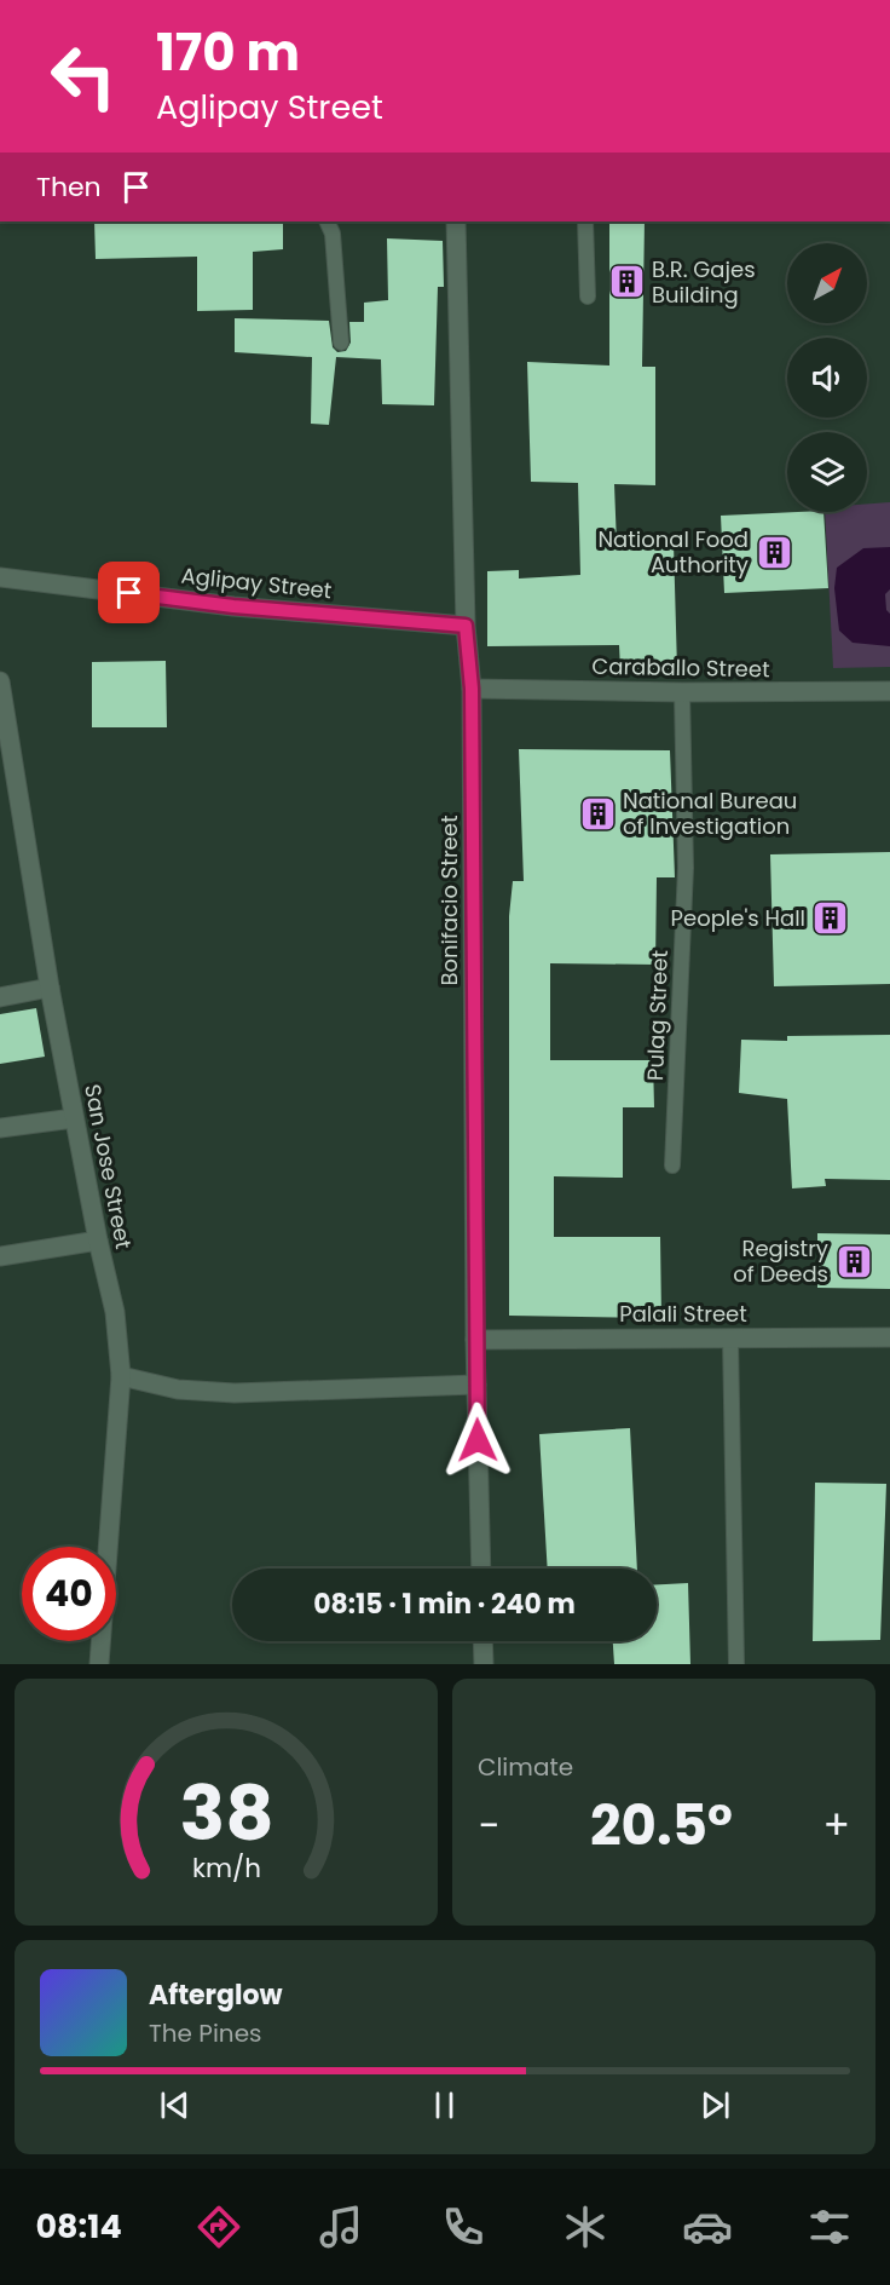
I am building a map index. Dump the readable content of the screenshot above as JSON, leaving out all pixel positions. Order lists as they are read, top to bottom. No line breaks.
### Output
{"streets":{"street":["Aglipay Street","Caraballo Street","Bonifacio Street","San Jose Street","Palali Street"],"lane":["Pulag Street"]},"crossings":[["Aglipay Street","Bonifacio Street"],["Caraballo Street","Bonifacio Street"],["Caraballo Street","Pulag Street"],["Bonifacio Street","Palali Street"]],"places":{"building":["B.R. Gajes Building","National Food Authority","National Bureau of Investigation","People's Hall","Registry of Deeds"]},"north":"top right","page":{"turn":["170 m","Aglipay Street"],"then":"Then","limit":"40","trip":"08:15 · 1 min · 240 m","tile":"Climate","heat":["−","20.5°","+"],"song":["Afterglow","The Pines"],"tabs":"08:14","gauge":["38","km/h"]}}
